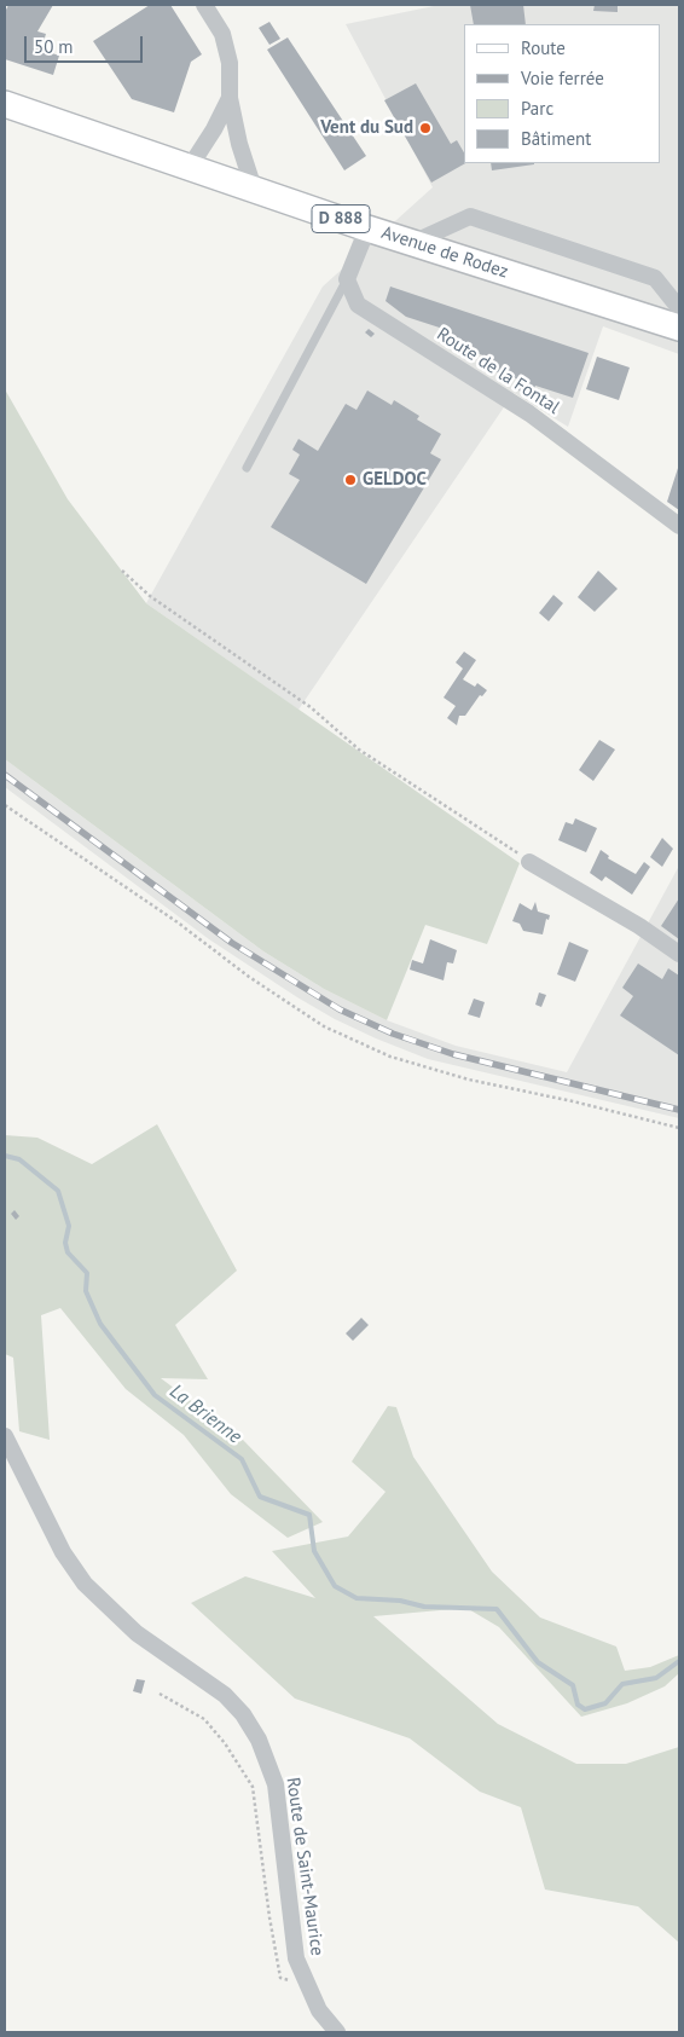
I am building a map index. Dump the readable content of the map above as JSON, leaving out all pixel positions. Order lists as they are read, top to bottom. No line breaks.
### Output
{"streets":{"main road":["D 888","Avenue de Rodez"],"street":["Route de la Fontal","Route de Saint-Maurice"]},"water":["La Brienne"],"places":["Vent du Sud","GELDOC"],"legend":["Route","Voie ferrée","Parc","Bâtiment"],"scale_bar":"50 m"}
